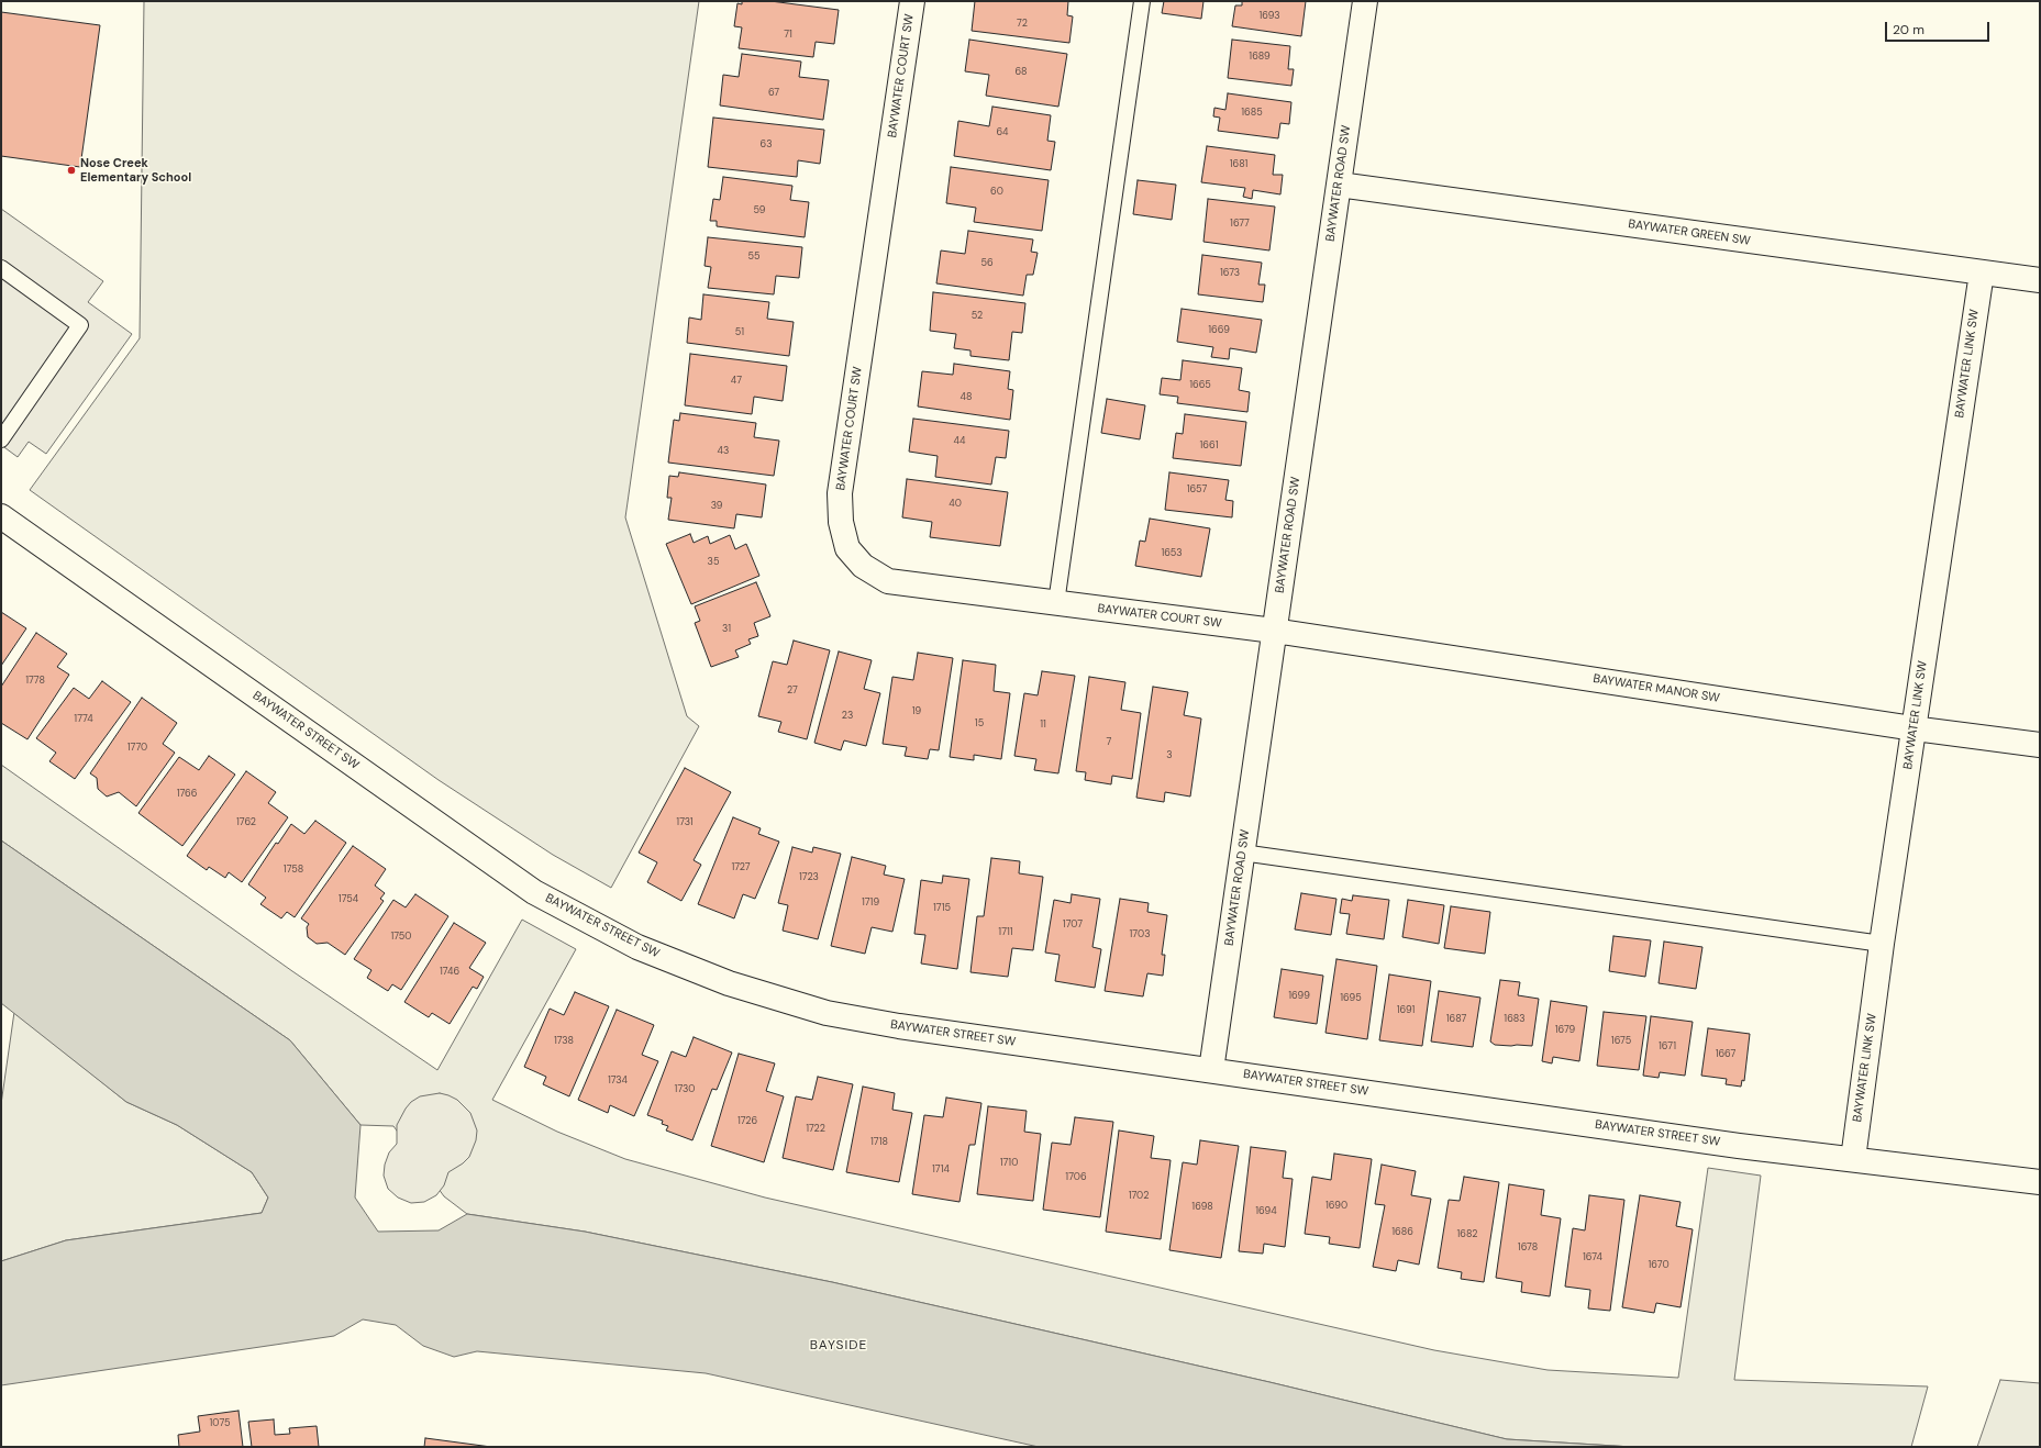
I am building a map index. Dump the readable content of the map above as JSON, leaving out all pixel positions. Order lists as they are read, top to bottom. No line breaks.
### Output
{"streets":{"street":["BAYWATER COURT SW","BAYWATER ROAD SW","BAYWATER GREEN SW","BAYWATER LINK SW","BAYWATER MANOR SW","BAYWATER STREET SW"]},"crossings":[["BAYWATER COURT SW","BAYWATER ROAD SW"],["BAYWATER COURT SW","BAYWATER MANOR SW"],["BAYWATER ROAD SW","BAYWATER GREEN SW"],["BAYWATER ROAD SW","BAYWATER MANOR SW"],["BAYWATER ROAD SW","BAYWATER STREET SW"],["BAYWATER GREEN SW","BAYWATER LINK SW"],["BAYWATER LINK SW","BAYWATER MANOR SW"],["BAYWATER LINK SW","BAYWATER STREET SW"]],"districts":["BAYSIDE"],"places":["Nose Creek Elementary School"],"house_numbers":["1693","72","71","1689","68","67","1685","64","63","1681","60","59","1677","55","56","1673","52","1669","51","47","1665","48","44","1661","43","1657","40","39","1653","35","31","1778","27","19","23","1774","15","11","7","1770","3","1766","1762","1731","1727","1758","1723","1754","1719","1715","1707","1711","1703","1750","1746","1699","1695","1691","1687","1683","1679","1738","1675","1671","1667","1734","1730","1726","1722","1718","1710","1714","1706","1702","1690","1698","1694","1686","1682","1678","1674","1670","1075"],"scale_bar":"20 m"}
